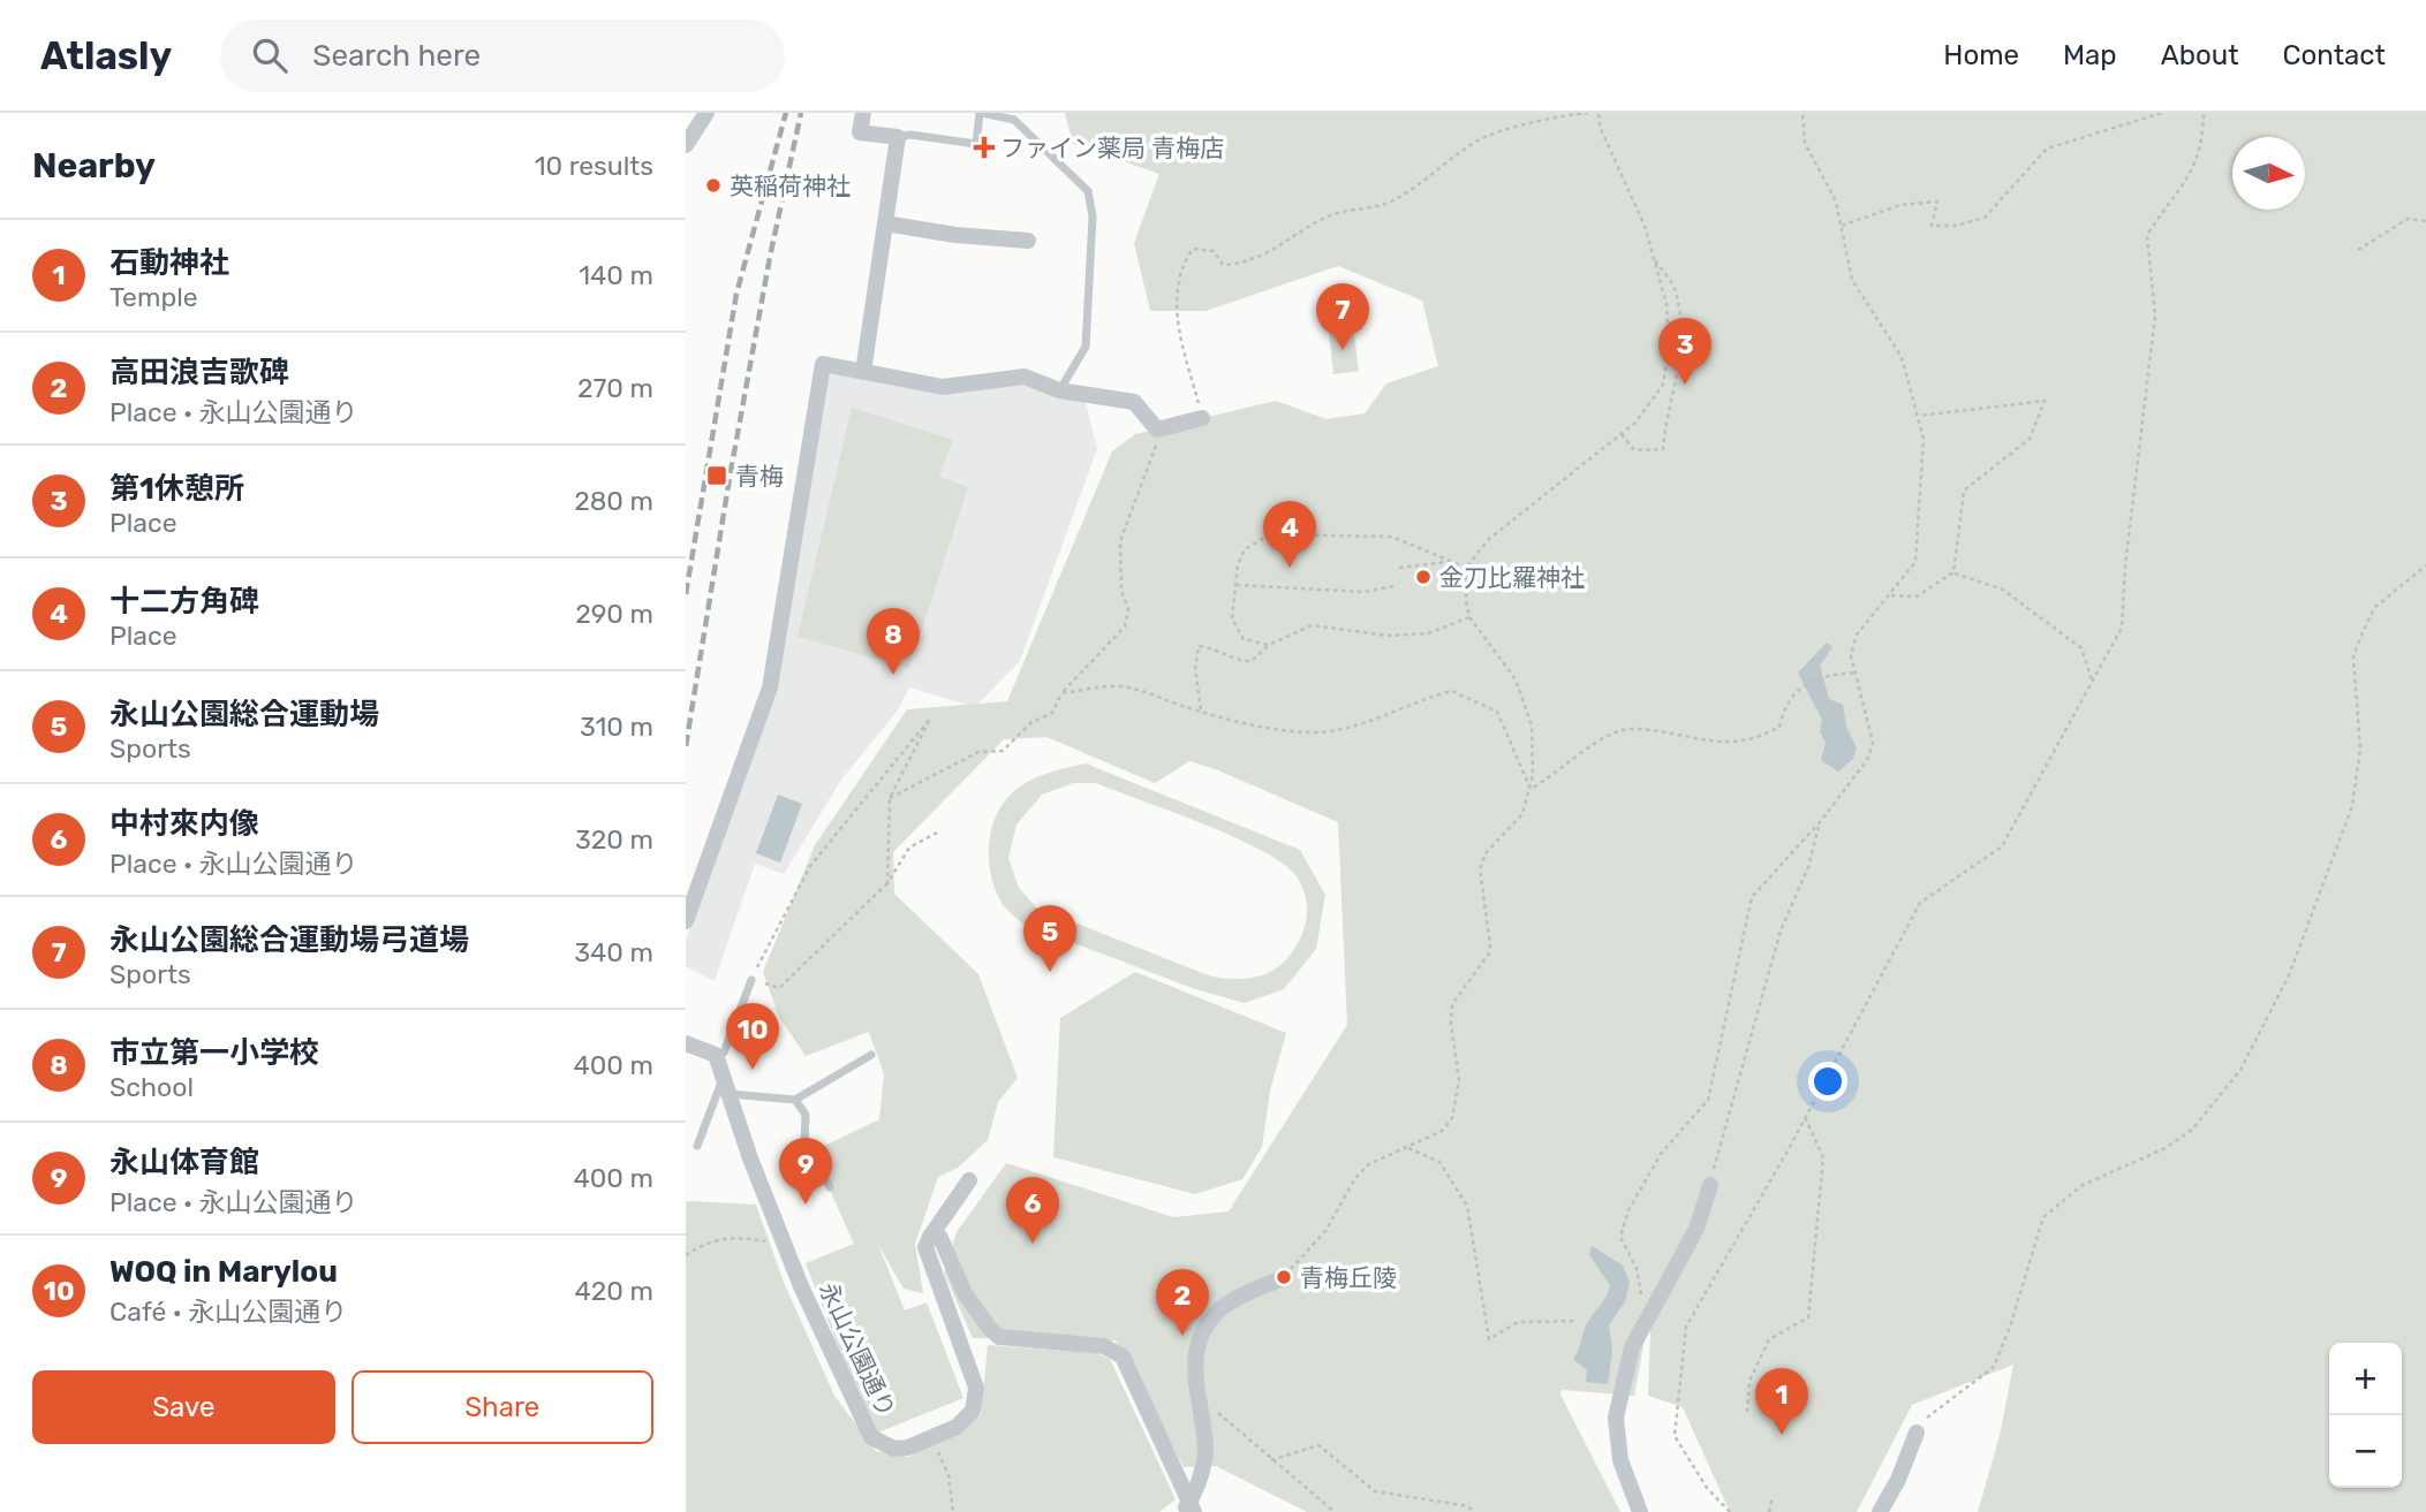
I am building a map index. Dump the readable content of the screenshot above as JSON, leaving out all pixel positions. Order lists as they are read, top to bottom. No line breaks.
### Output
{"streets":{"street":["永山公園通り"]},"places":{"health":["ファイン薬局 青梅店"],"other":["英稲荷神社","金刀比羅神社","青梅丘陵"],"transit":["青梅"]},"north":"right","page":{"header":"Atlasly","search":"Search here","nav":["Home","Map","About","Contact"],"heading":["Nearby","10 results"],"list":[{"mark":"1","name":"石動神社","note":"Temple","value":"140 m"},{"mark":"2","name":"高田浪吉歌碑","note":"Place · 永山公園通り","value":"270 m"},{"mark":"3","name":"第1休憩所","note":"Place","value":"280 m"},{"mark":"4","name":"十二方角碑","note":"Place","value":"290 m"},{"mark":"5","name":"永山公園総合運動場","note":"Sports","value":"310 m"},{"mark":"6","name":"中村來内像","note":"Place · 永山公園通り","value":"320 m"},{"mark":"7","name":"永山公園総合運動場弓道場","note":"Sports","value":"340 m"},{"mark":"8","name":"市立第一小学校","note":"School","value":"400 m"},{"mark":"9","name":"永山体育館","note":"Place · 永山公園通り","value":"400 m"},{"mark":"10","name":"WOQ in Marylou","note":"Café · 永山公園通り","value":"420 m"}],"pins":["7","3","4","8","5","10","9","6","2","1"],"map_buttons":["+","−"],"buttons":["Save","Share"]}}
